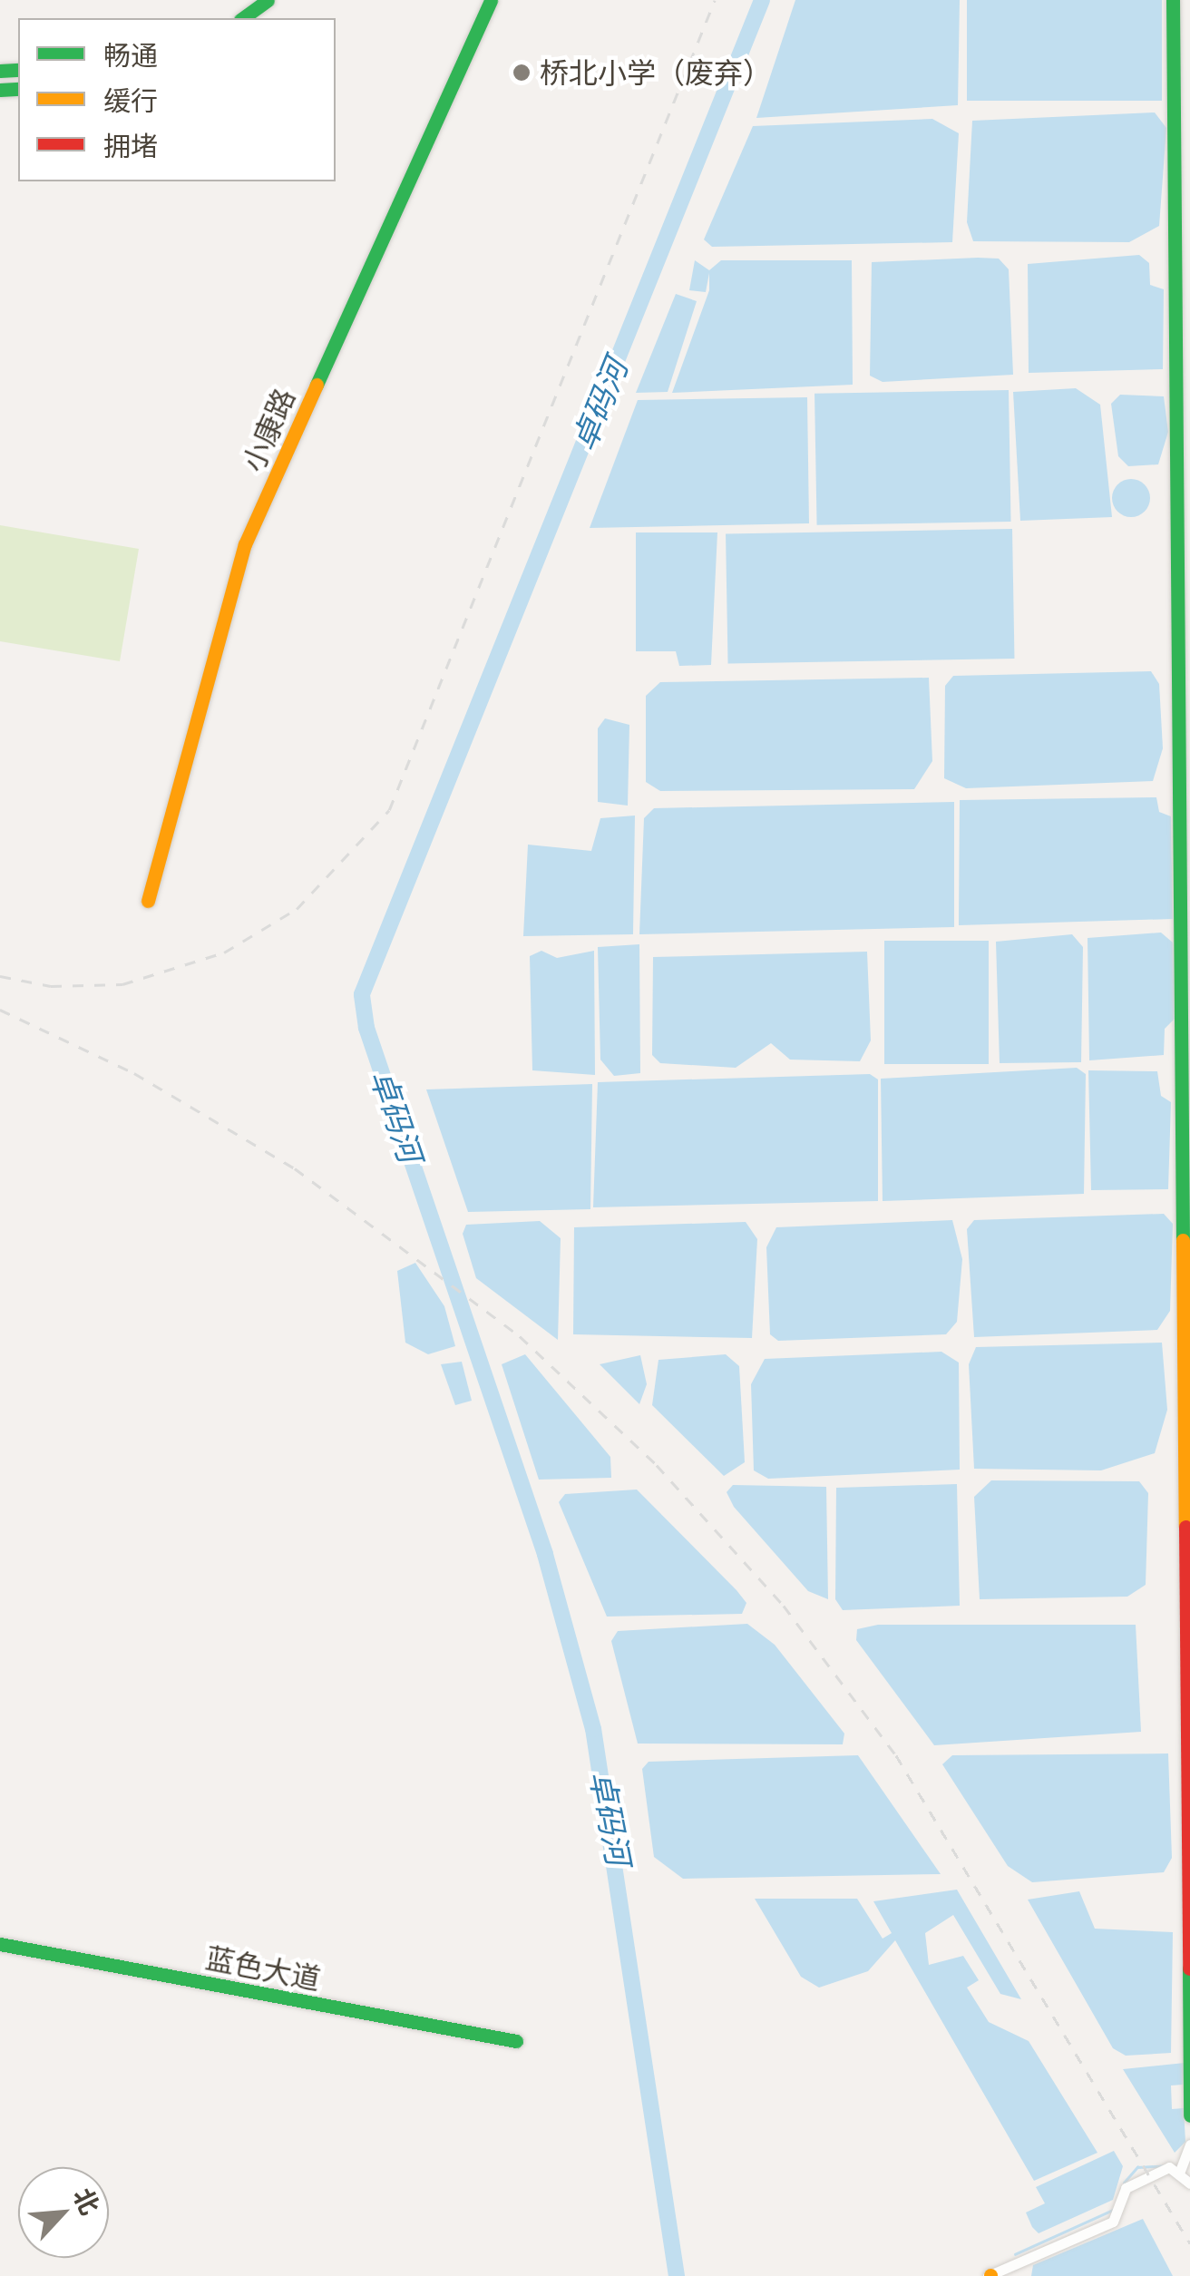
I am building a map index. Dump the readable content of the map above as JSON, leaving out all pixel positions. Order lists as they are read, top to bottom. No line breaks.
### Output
{"streets":{"street":["小康路","蓝色大道"]},"water":["卓码河"],"places":["桥北小学（废弃）"],"legend":["畅通","缓行","拥堵"],"north":"top right"}
